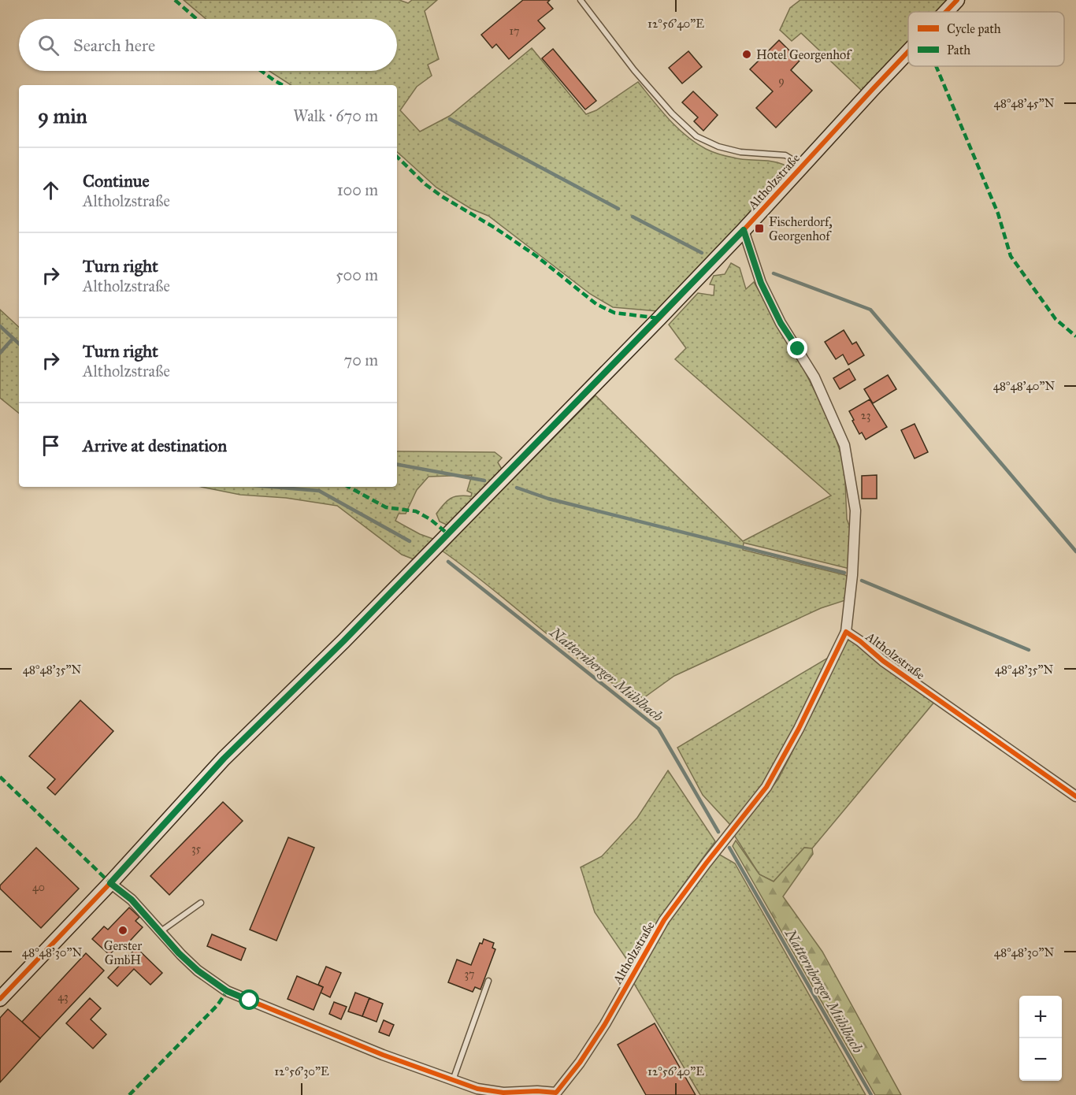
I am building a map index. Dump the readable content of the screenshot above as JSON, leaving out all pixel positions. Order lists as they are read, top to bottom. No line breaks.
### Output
{"streets":{"street":["Altholzstraße"]},"water":["Natternberger Mühlbach"],"places":{"other":["Hotel Georgenhof","Gerster GmbH"],"transit":["Fischerdorf, Georgenhof"]},"house_numbers":["17","9","23","35","40","37","43"],"legend":["Cycle path","Path"],"page":{"search":"Search here","heading":["9 min","Walk · 670 m"],"list":[["Continue","Altholzstraße","100 m"],["Turn right","Altholzstraße","500 m"],["Turn right","Altholzstraße","70 m"],"Arrive at destination"],"map_buttons":["+","−"]},"coordinates":["12°56'40\"E","48°48'45\"N","48°48'40\"N","48°48'35\"N","48°48'30\"N","12°56'30\"E"]}
